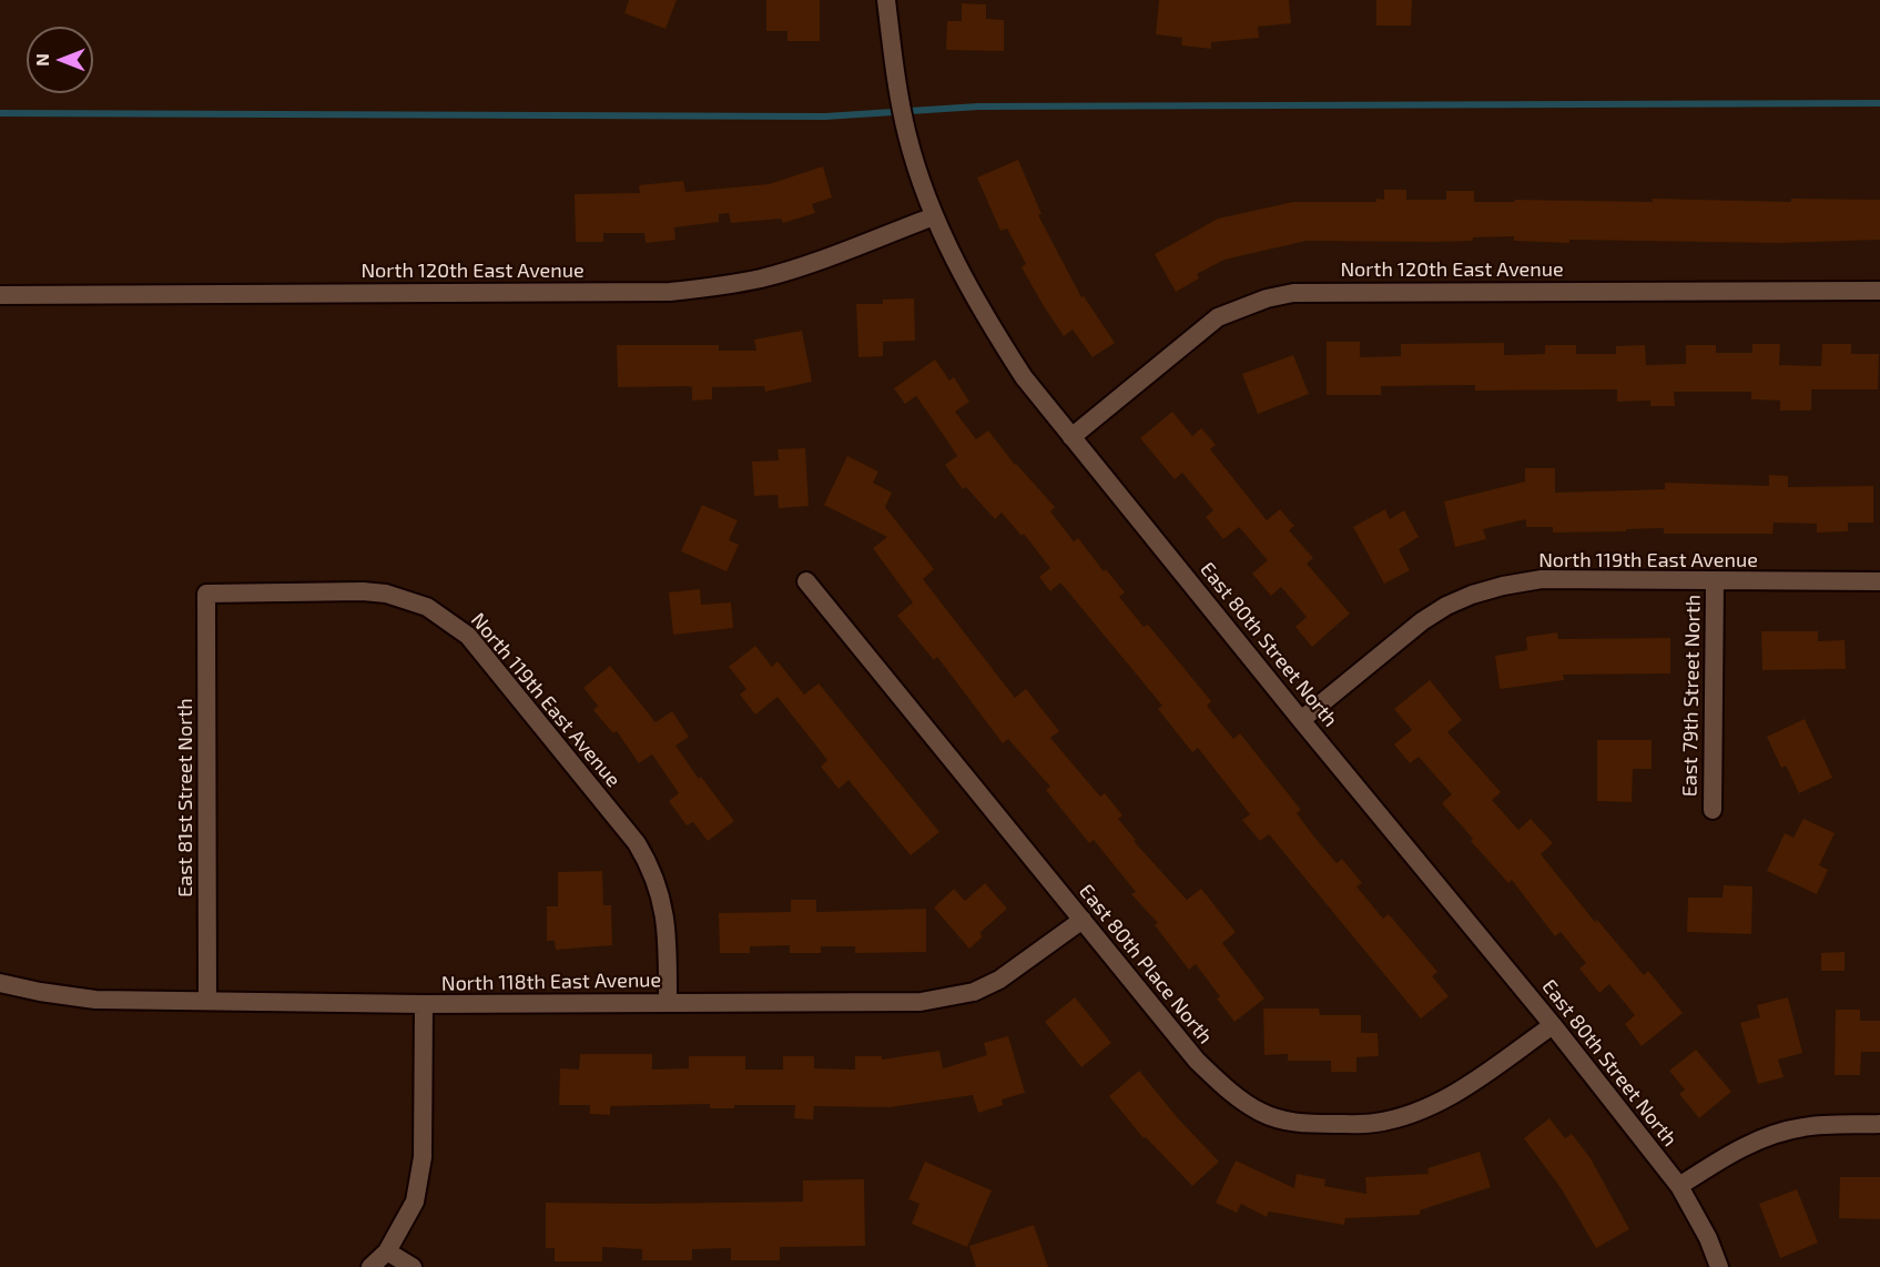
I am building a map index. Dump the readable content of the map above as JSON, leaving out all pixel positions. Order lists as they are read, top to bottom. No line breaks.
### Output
{"streets":{"street":["North 120th East Avenue","North 119th East Avenue","East 80th Street North","East 79th Street North","East 81st Street North","East 80th Place North","North 118th East Avenue"]},"crossings":[["North 120th East Avenue","East 80th Street North"],["North 119th East Avenue","East 80th Street North"],["North 119th East Avenue","East 79th Street North"],["North 119th East Avenue","East 81st Street North"],["North 119th East Avenue","North 118th East Avenue"],["East 80th Street North","East 80th Place North"],["East 81st Street North","North 118th East Avenue"],["East 80th Place North","North 118th East Avenue"]],"north":"left"}
